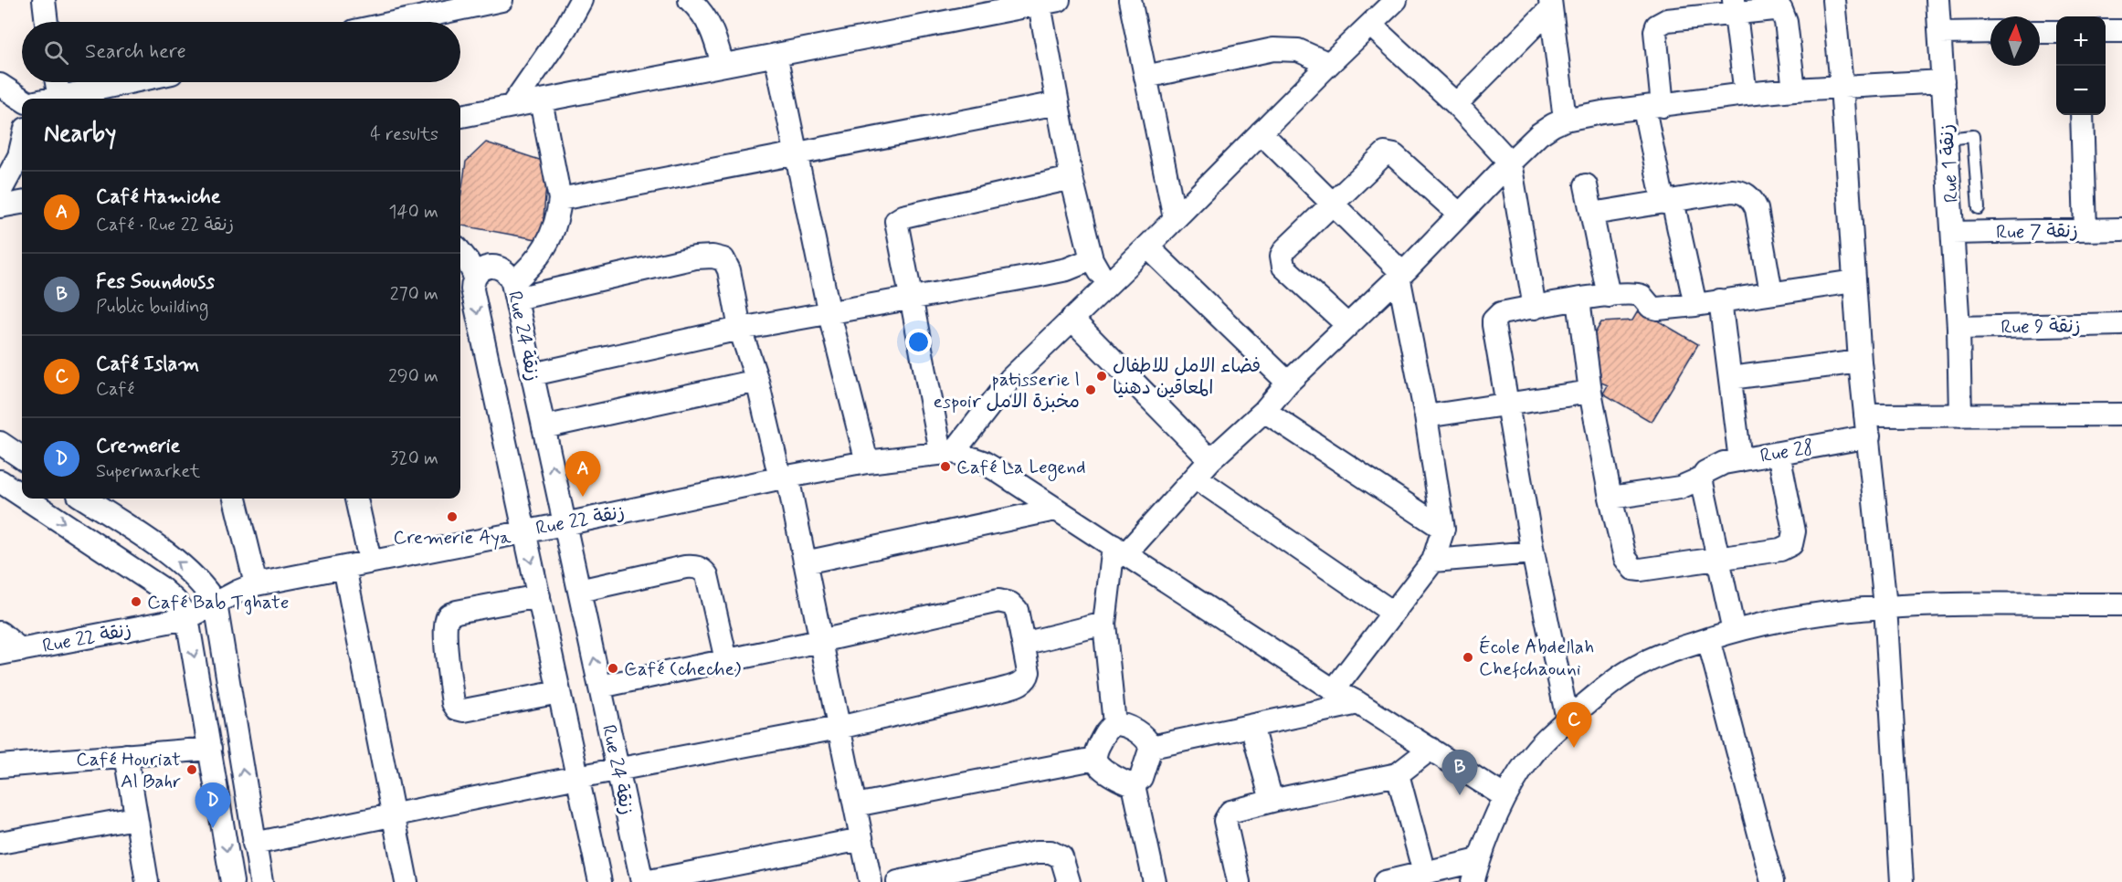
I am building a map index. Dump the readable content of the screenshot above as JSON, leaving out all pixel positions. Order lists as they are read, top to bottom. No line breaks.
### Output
{"streets":{"street":["Rue 1 زنقة","Rue 7 زنقة","Rue 9 زنقة","Rue 24 زنقة","Rue 28","Rue 22 زنقة"]},"crossings":[["Rue 1 زنقة","Rue 7 زنقة"],["Rue 1 زنقة","Rue 9 زنقة"],["Rue 1 زنقة","Rue 28"],["Rue 24 زنقة","Rue 22 زنقة"]],"places":["فضاء الامل للاطفال المعاقين دهنيا","patisserie l espoir مخبزة الامل","Café La Legend","Cremerie Aya","Café Bab Tghate","École Abdellah Chefchaouni","Café (cheche)","Café Houriat Al Bahr"],"north":"top","page":{"map_buttons":["+","−"],"search":"Search here","heading":["Nearby","4 results"],"list":[{"mark":"A","name":"Café Hamiche","note":"Café · Rue 22 زنقة","value":"140 m"},{"mark":"B","name":"Fes Soundouss","note":"Public building","value":"270 m"},{"mark":"C","name":"Café Islam","note":"Café","value":"290 m"},{"mark":"D","name":"Cremerie","note":"Supermarket","value":"320 m"}],"pins":["A","C","B","D"]}}
